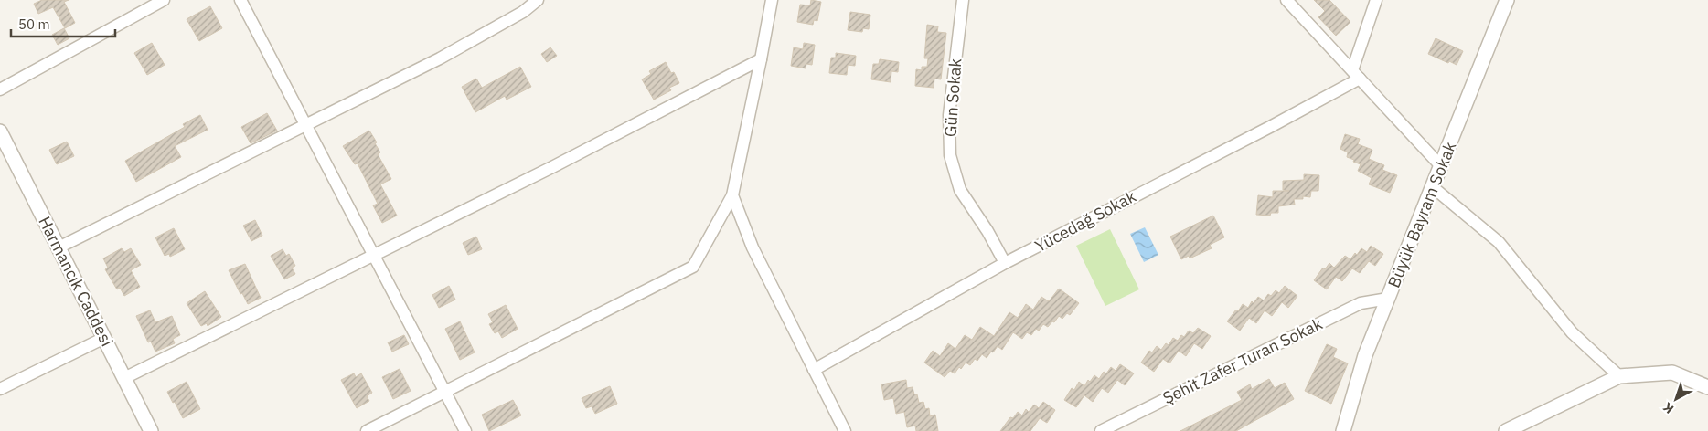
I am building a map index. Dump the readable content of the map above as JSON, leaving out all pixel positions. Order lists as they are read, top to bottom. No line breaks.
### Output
{"streets":{"street":["Gün Sokak","Büyük Bayram Sokak","Yücedağ Sokak","Harmancık Caddesi","Şehit Zafer Turan Sokak"]},"crossings":[["Gün Sokak","Yücedağ Sokak"],["Büyük Bayram Sokak","Şehit Zafer Turan Sokak"]],"scale_bar":"50 m","north":"bottom left"}
